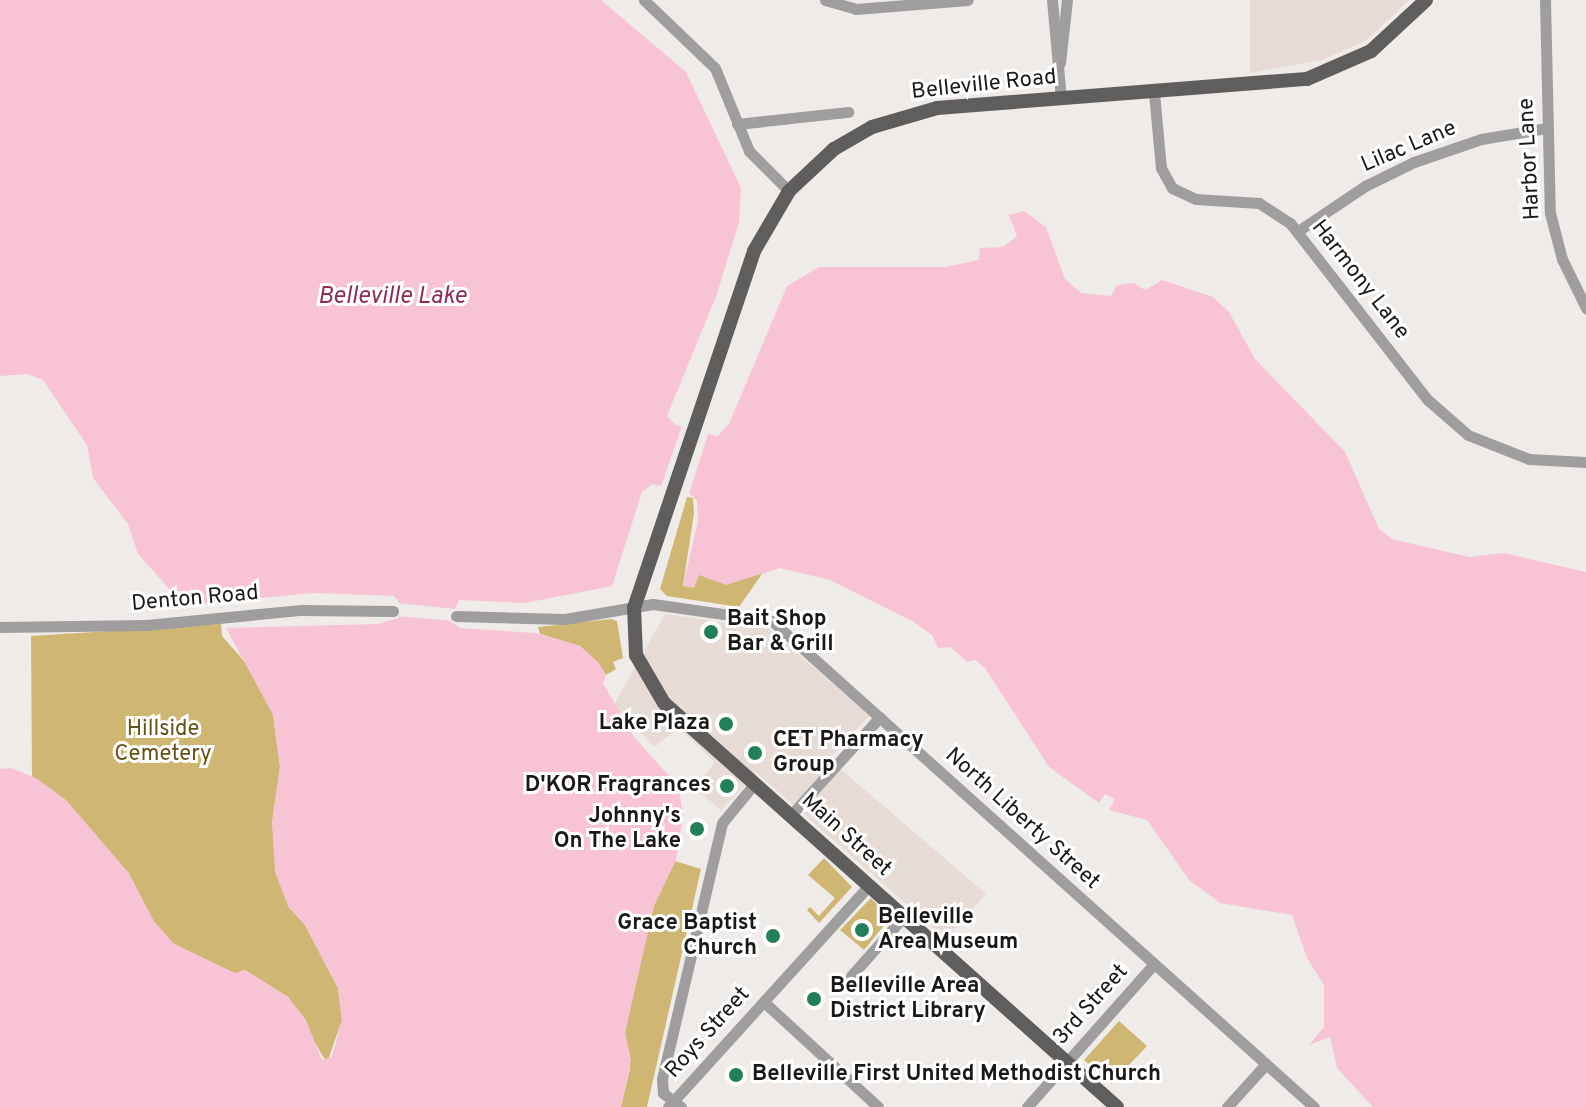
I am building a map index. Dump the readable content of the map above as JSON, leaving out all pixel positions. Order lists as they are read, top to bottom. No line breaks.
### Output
{"streets":{"main road":["Belleville Road","Main Street"],"street":["Lilac Lane","Harbor Lane","Harmony Lane","Denton Road","North Liberty Street","3rd Street","Roys Street"]},"crossings":[["Belleville Road","Harmony Lane"],["Belleville Road","North Liberty Street"],["Belleville Road","Main Street"],["Lilac Lane","Harbor Lane"],["Lilac Lane","Harmony Lane"],["North Liberty Street","3rd Street"],["Main Street","3rd Street"],["Main Street","Roys Street"]],"water":["Belleville Lake"],"parks":["Hillside Cemetery"],"places":["Bait Shop Bar & Grill","Lake Plaza","CET Pharmacy Group","D'KOR Fragrances","Johnny's On The Lake","Belleville Area Museum","Grace Baptist Church","Belleville Area District Library","Belleville First United Methodist Church"]}
